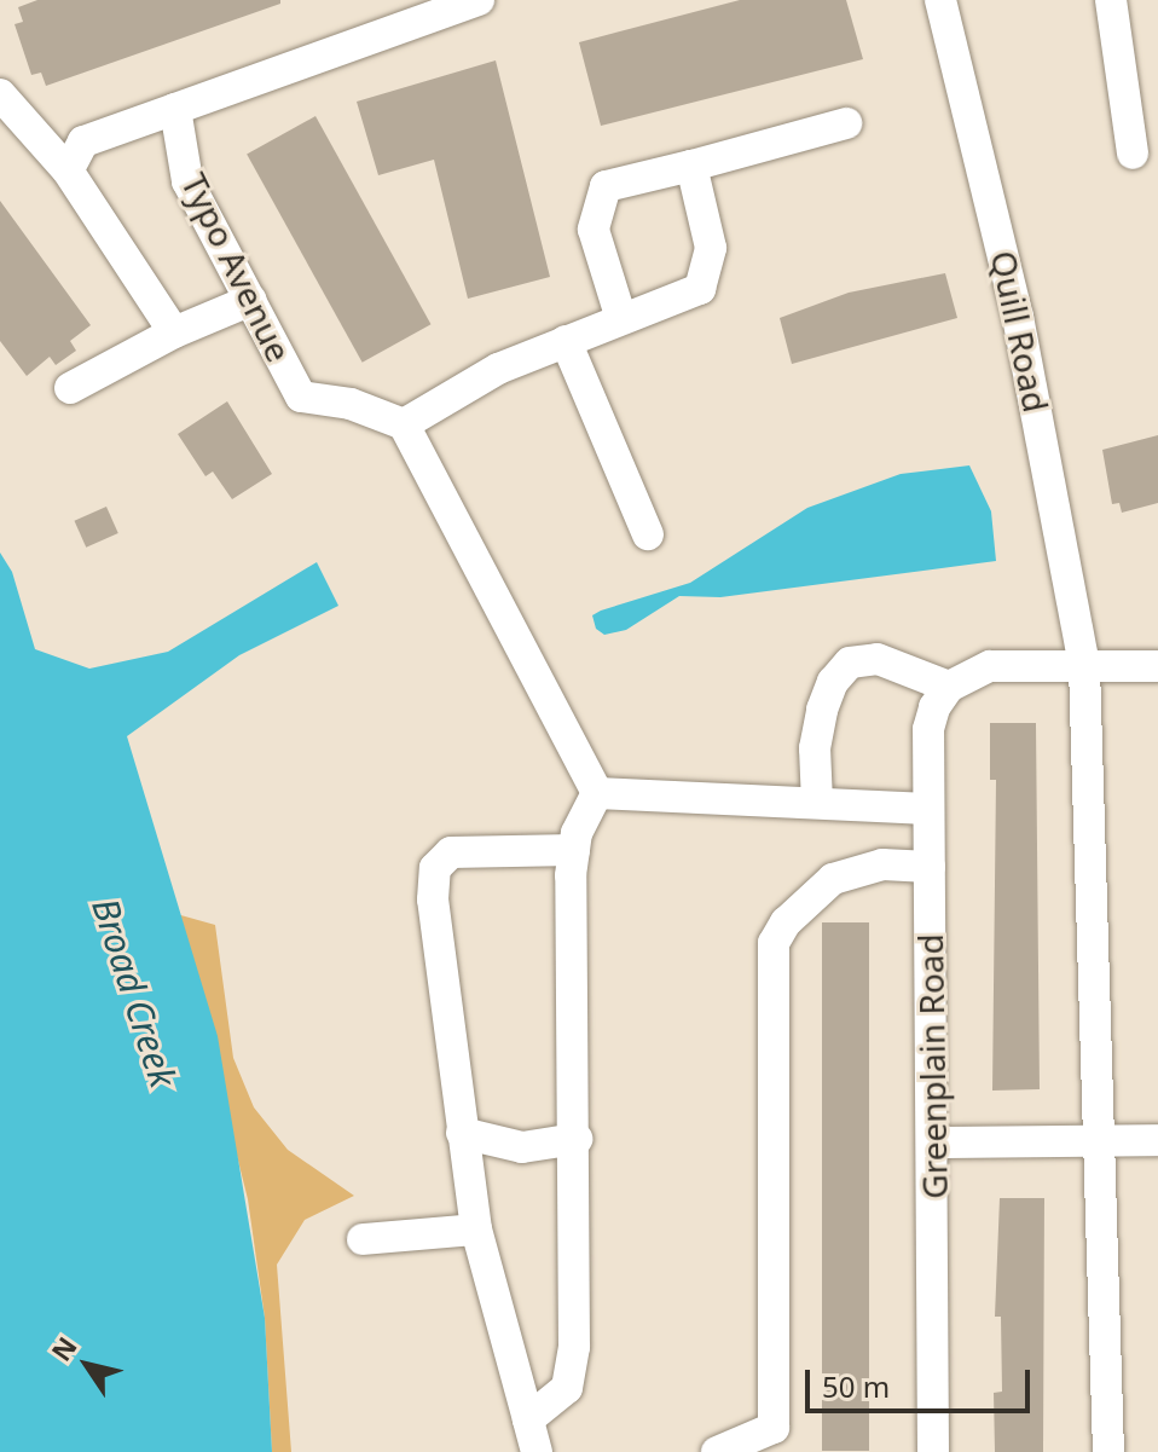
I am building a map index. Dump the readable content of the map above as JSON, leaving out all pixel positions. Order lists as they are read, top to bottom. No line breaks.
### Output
{"streets":{"street":["Typo Avenue","Quill Road","Greenplain Road"]},"water":["Broad Creek"],"scale_bar":"50 m","north":"top left"}
